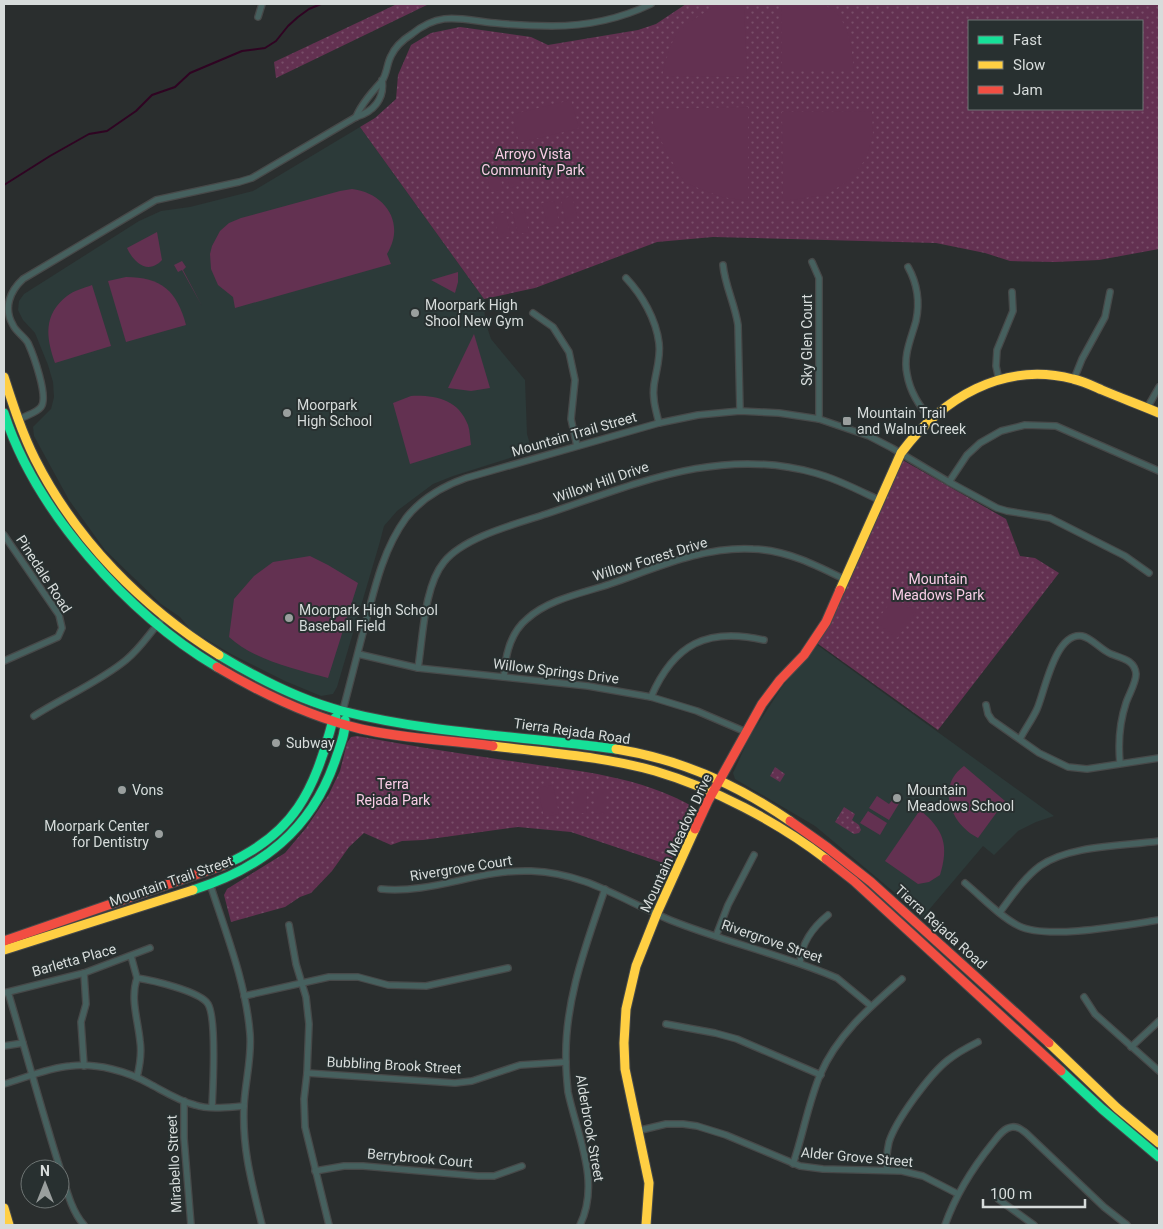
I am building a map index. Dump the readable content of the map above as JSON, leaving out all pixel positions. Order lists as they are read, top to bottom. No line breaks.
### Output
{"streets":{"main road":["Mountain Trail Street","Tierra Rejada Road","Mountain Meadow Drive"],"street":["Sky Glen Court","Willow Hill Drive","Willow Forest Drive","Pinedale Road","Willow Springs Drive","Rivergrove Court","Rivergrove Street","Barletta Place","Bubbling Brook Street","Alderbrook Street","Alder Grove Street","Berrybrook Court","Mirabello Street"]},"crossings":[["Sky Glen Court","Mountain Trail Street"],["Mountain Trail Street","Willow Springs Drive"],["Mountain Trail Street","Tierra Rejada Road"],["Mountain Trail Street","Mountain Meadow Drive"],["Willow Hill Drive","Willow Springs Drive"],["Willow Hill Drive","Mountain Meadow Drive"],["Willow Forest Drive","Willow Springs Drive"],["Willow Forest Drive","Mountain Meadow Drive"],["Willow Springs Drive","Mountain Meadow Drive"],["Tierra Rejada Road","Mountain Meadow Drive"],["Mountain Meadow Drive","Rivergrove Court"],["Mountain Meadow Drive","Rivergrove Street"],["Mountain Meadow Drive","Alder Grove Street"],["Rivergrove Court","Rivergrove Street"],["Rivergrove Court","Alderbrook Street"],["Bubbling Brook Street","Alderbrook Street"]],"parks":["Arroyo Vista Community Park","Mountain Meadows Park","Terra Rejada Park"],"places":{"other":["Moorpark High Shool New Gym","Moorpark High School","Moorpark High School Baseball Field","Subway","Vons","Mountain Meadows School","Moorpark Center for Dentistry"],"transit":["Mountain Trail and Walnut Creek"]},"legend":["Fast","Slow","Jam"],"scale_bar":"100 m","north":"top"}
